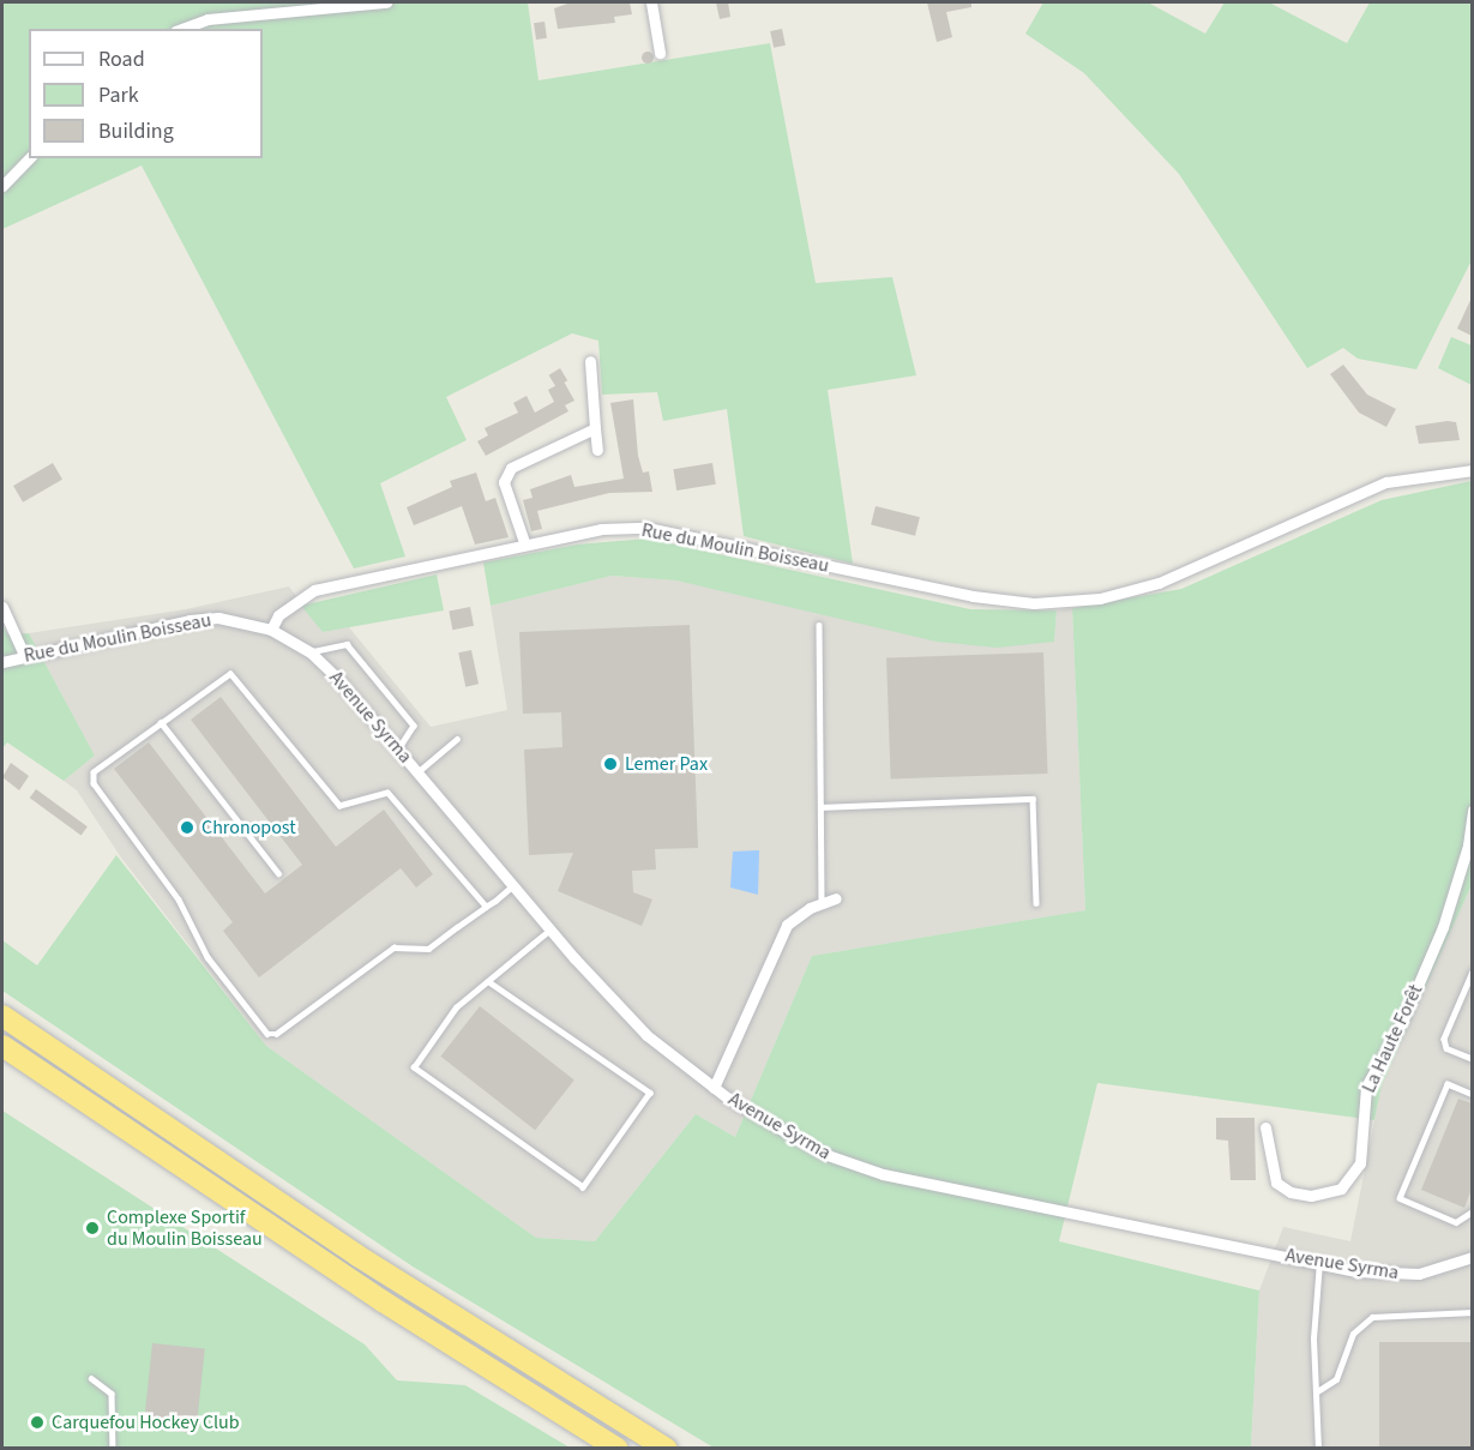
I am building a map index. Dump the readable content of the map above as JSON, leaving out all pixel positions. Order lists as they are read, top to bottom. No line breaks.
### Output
{"streets":{"street":["Rue du Moulin Boisseau","Avenue Syrma","La Haute Forêt"]},"crossings":[["Rue du Moulin Boisseau","Avenue Syrma"]],"places":["Lemer Pax","Chronopost","Complexe Sportif du Moulin Boisseau","Carquefou Hockey Club"],"legend":["Road","Park","Building"]}
